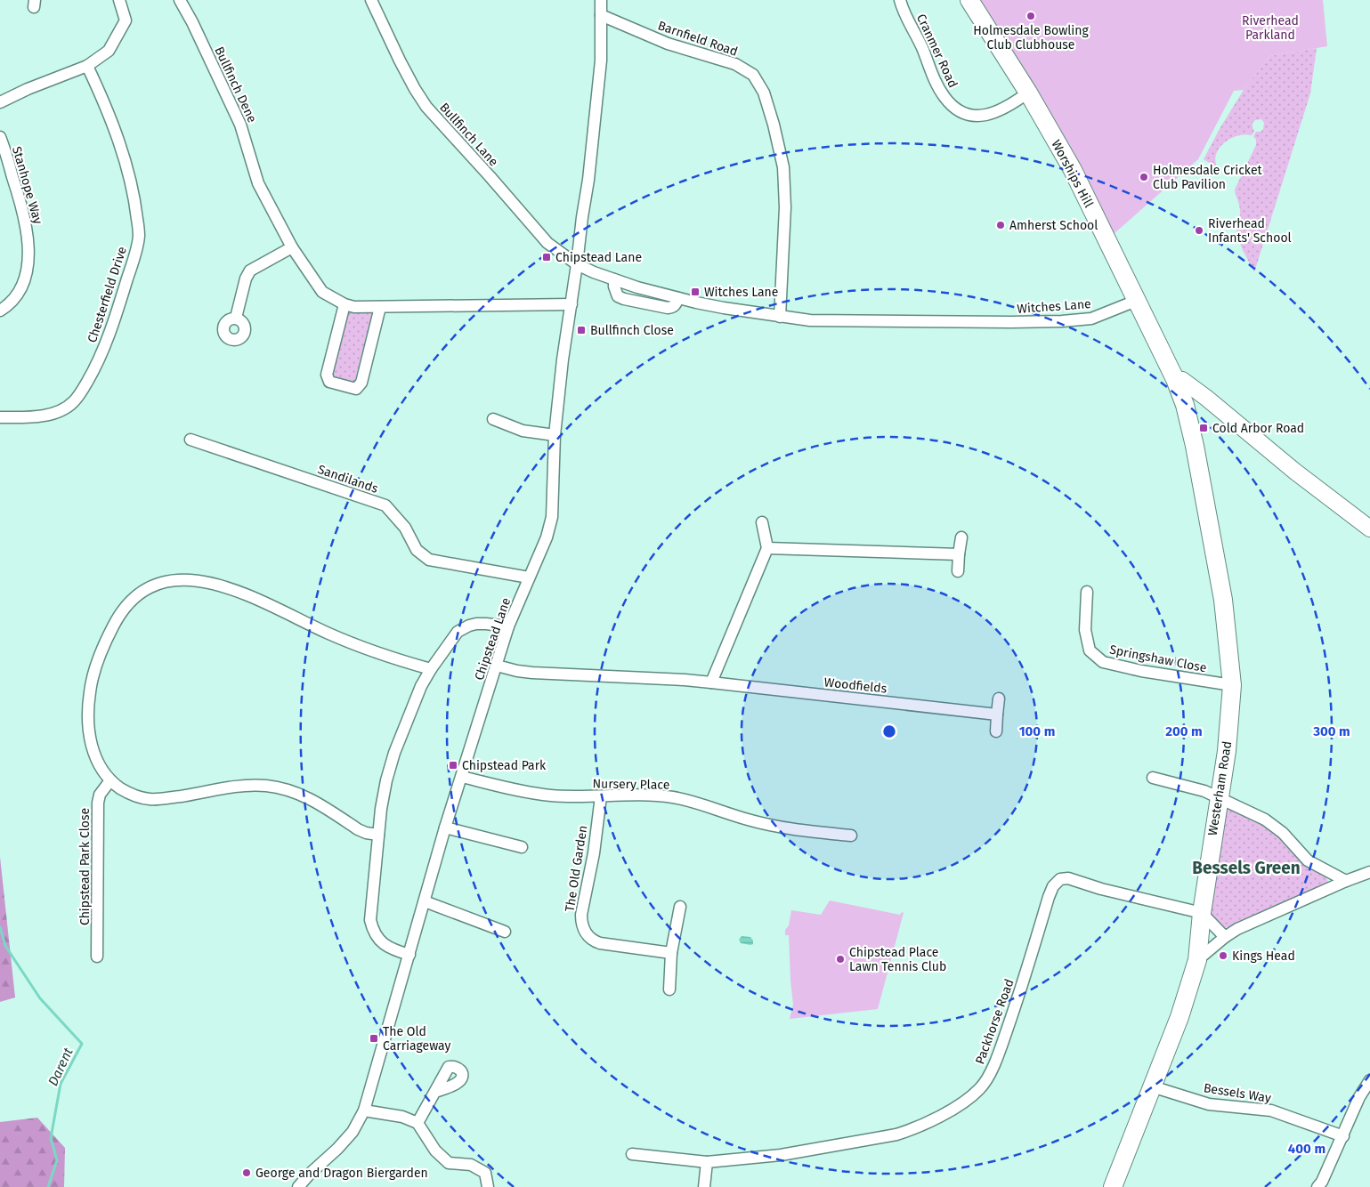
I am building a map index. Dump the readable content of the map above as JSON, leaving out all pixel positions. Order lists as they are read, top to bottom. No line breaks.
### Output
{"streets":{"highway":["Worships Hill","Westerham Road"],"street":["Barnfield Road","Cranmer Road","Bullfinch Dene","Bullfinch Lane","Stanhope Way","Chesterfield Drive","Witches Lane","Sandilands","Chipstead Lane","Springshaw Close","Woodfields","Nursery Place","Chipstead Park Close","The Old Garden","Packhorse Road","Bessels Way"]},"crossings":[["Barnfield Road","Witches Lane"],["Barnfield Road","Chipstead Lane"],["Cranmer Road","Worships Hill"],["Bullfinch Lane","Witches Lane"],["Bullfinch Lane","Chipstead Lane"],["Worships Hill","Witches Lane"],["Worships Hill","Westerham Road"],["Witches Lane","Chipstead Lane"],["Sandilands","Chipstead Lane"],["Chipstead Lane","Woodfields"],["Chipstead Lane","Nursery Place"],["Springshaw Close","Westerham Road"],["Nursery Place","The Old Garden"],["Westerham Road","Packhorse Road"],["Westerham Road","Bessels Way"]],"districts":["Bessels Green"],"water":["Darent"],"parks":["Riverhead Parkland"],"places":{"other":["Holmesdale Bowling Club Clubhouse","Holmesdale Cricket Club Pavilion","Amherst School","Riverhead Infants' School","Kings Head","Chipstead Place Lawn Tennis Club","George and Dragon Biergarden"],"transit":["Chipstead Lane","Witches Lane","Bullfinch Close","Cold Arbor Road","Chipstead Park","The Old Carriageway"]},"rings":["100 m","200 m","300 m","400 m"]}
